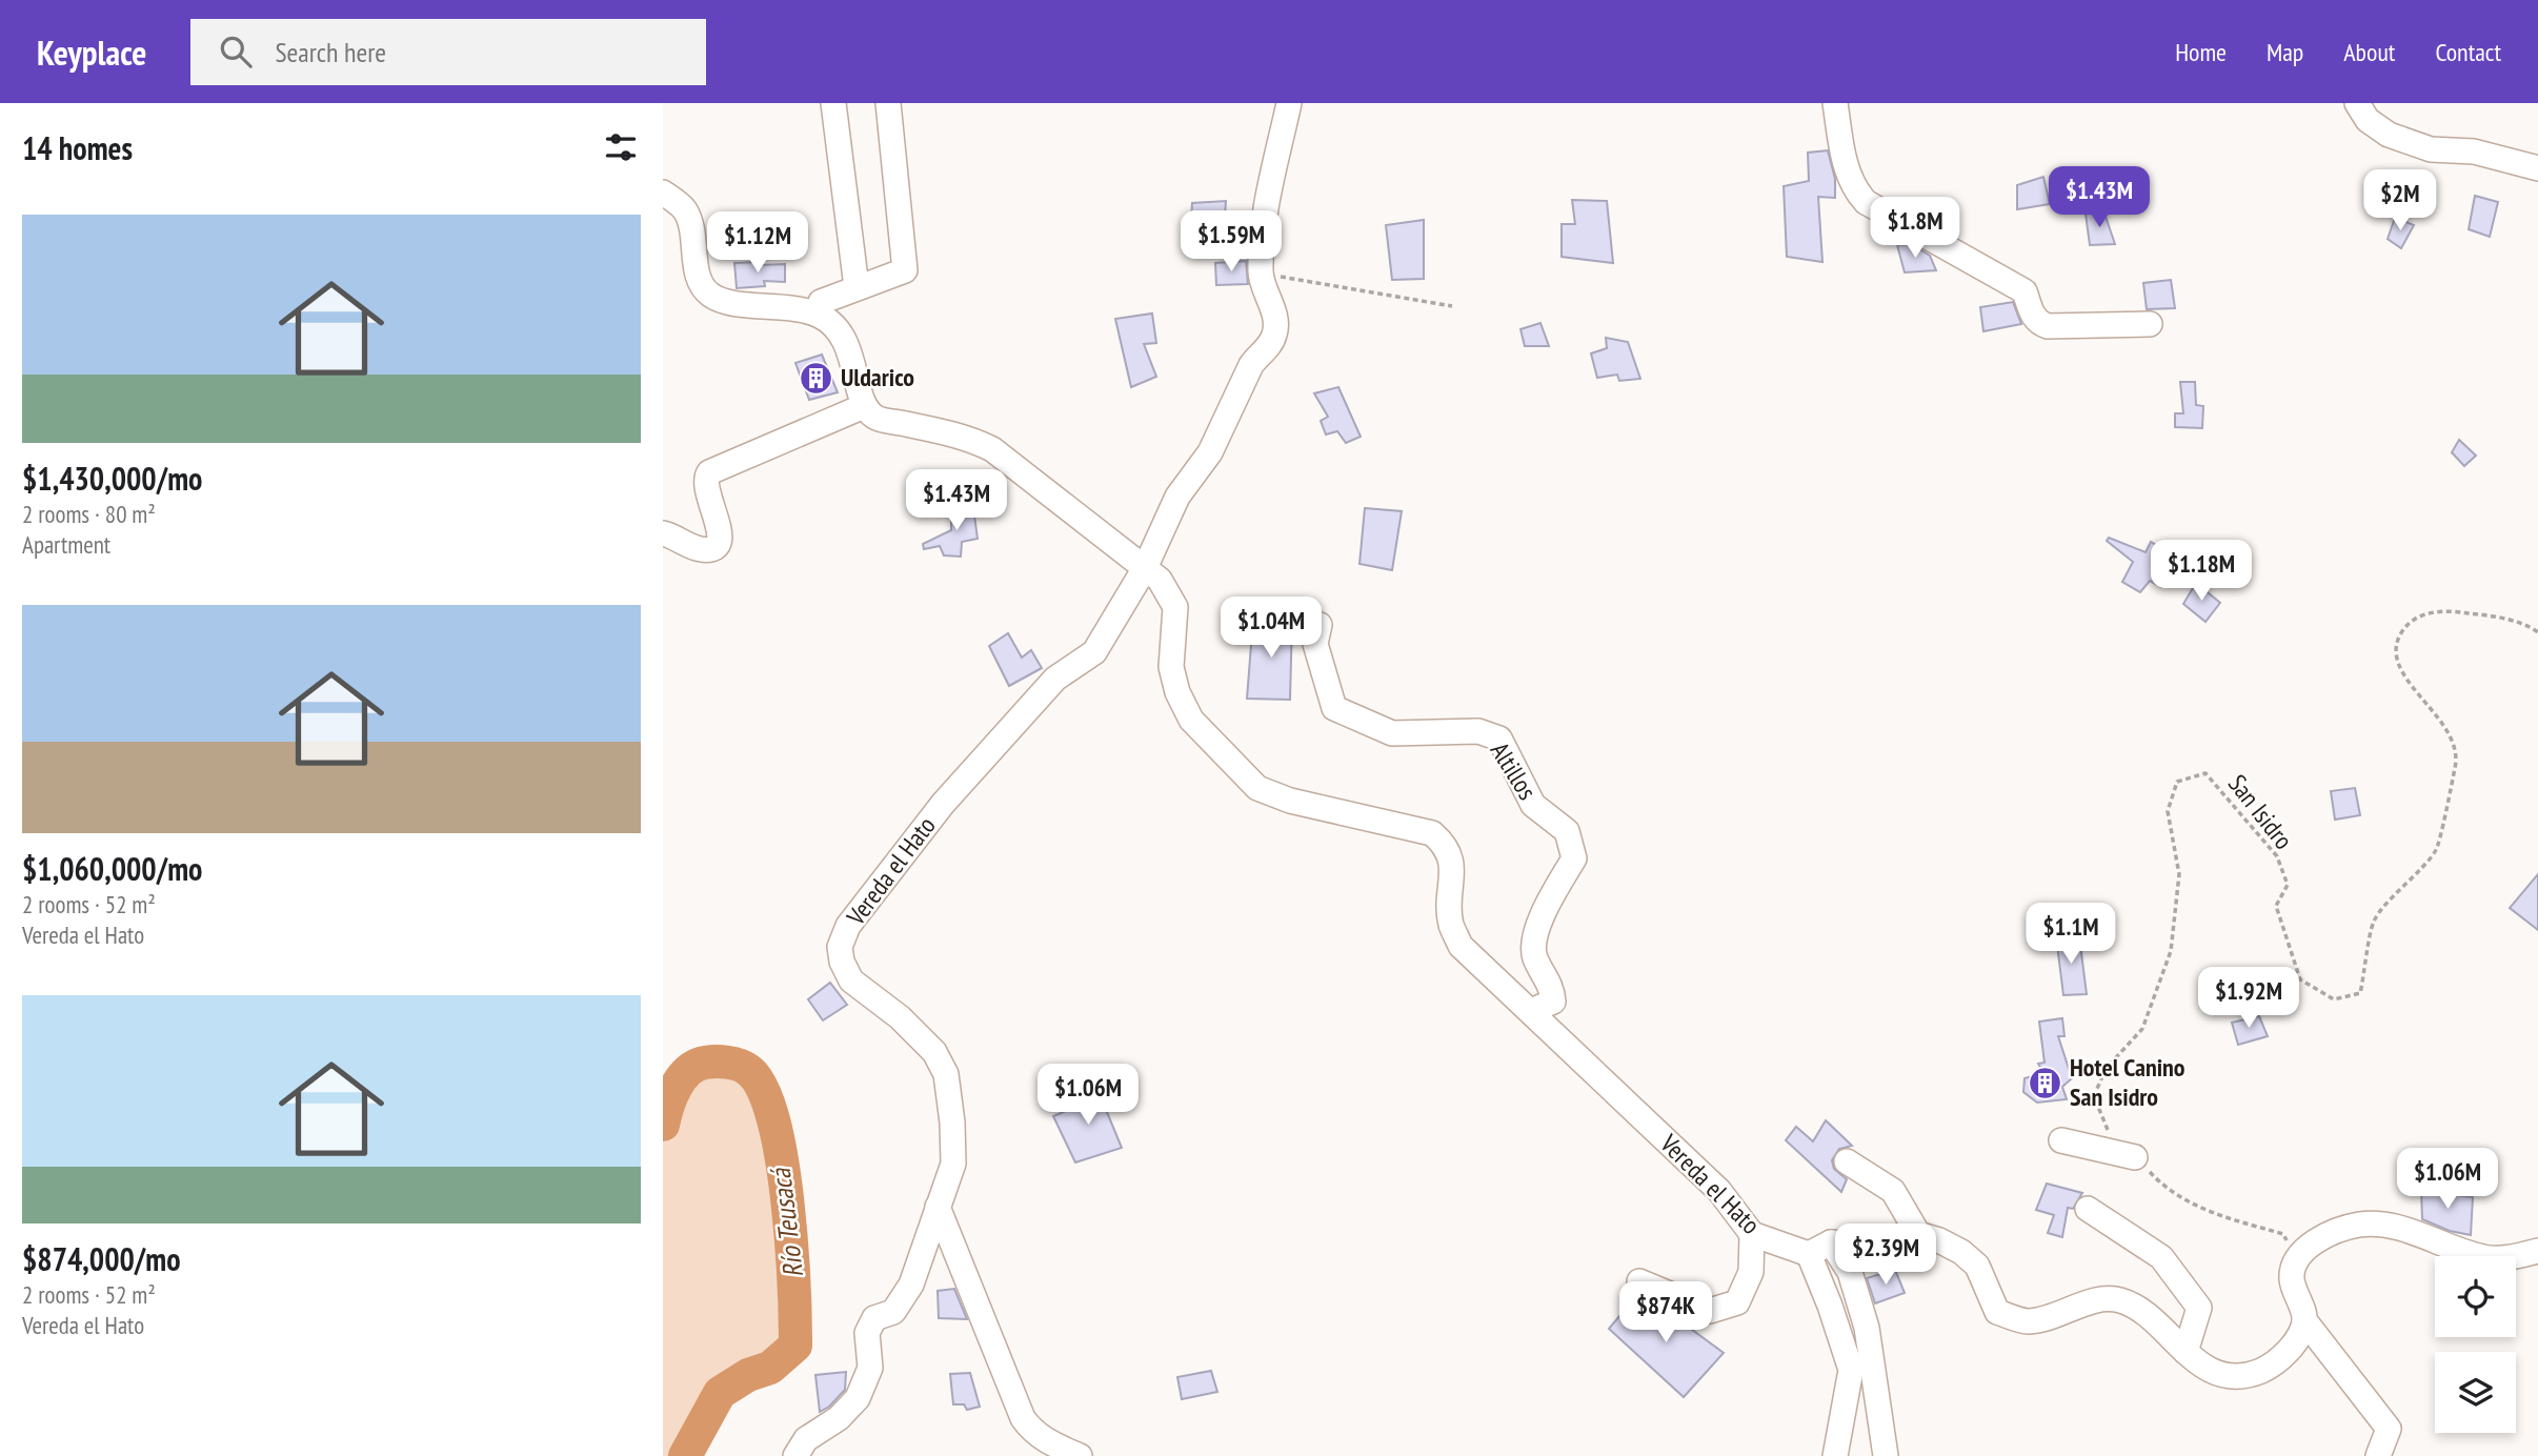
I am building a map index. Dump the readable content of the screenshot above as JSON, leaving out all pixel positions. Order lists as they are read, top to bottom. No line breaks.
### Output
{"streets":{"street":["Altillos","Vereda el Hato"],"path":["San Isidro"]},"crossings":[["Altillos","Vereda el Hato"]],"water":["Río Teusacá"],"places":{"building":["Uldarico","Hotel Canino San Isidro"]},"page":{"header":"Keyplace","search":"Search here","nav":["Home","Map","About","Contact"],"heading":"14 homes","price":["$1.43M","$2M","$1.8M","$1.59M","$1.12M","$1.43M","$1.18M","$1.04M","$1.1M","$1.92M","$1.06M","$1.06M","$2.39M","$874K"],"list":[{"name":"$1,430,000/mo","note":"2 rooms · 80 m² · Apartment"},{"name":"$1,060,000/mo","note":"2 rooms · 52 m² · Vereda el Hato"},{"name":"$874,000/mo","note":"2 rooms · 52 m² · Vereda el Hato"}]}}
